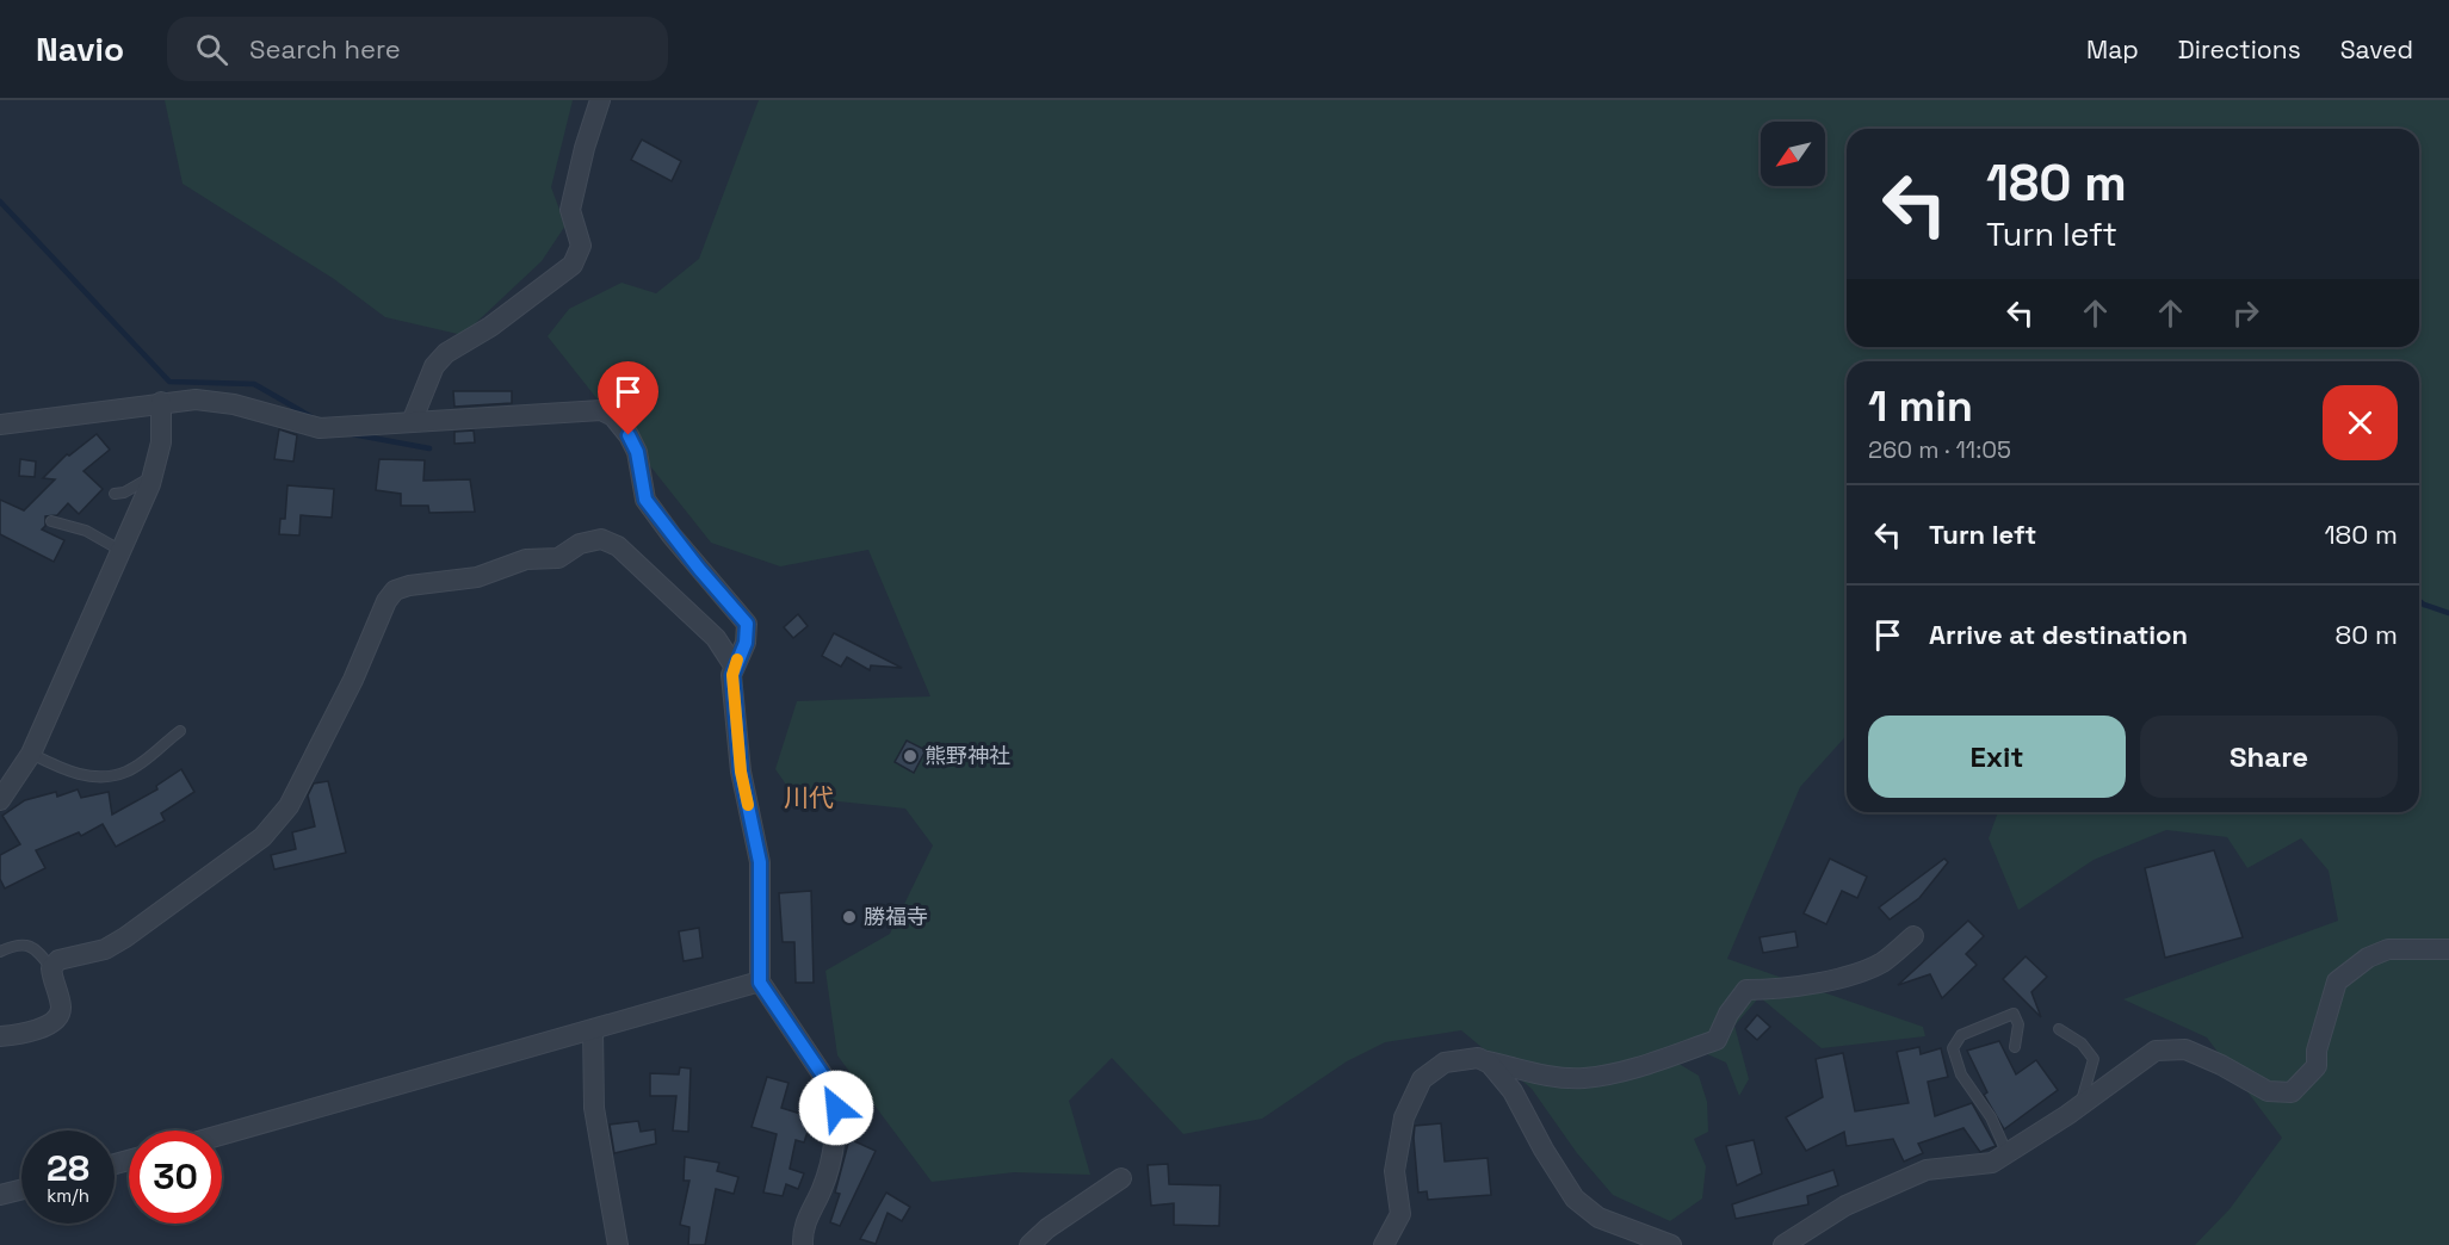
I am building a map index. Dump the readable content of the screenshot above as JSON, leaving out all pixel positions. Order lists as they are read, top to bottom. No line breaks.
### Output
{"districts":["川代"],"places":["熊野神社","勝福寺"],"north":"bottom left","page":{"header":"Navio","search":"Search here","nav":["Map","Directions","Saved"],"turn":["180 m","Turn left"],"heading":["1 min","260 m · 11:05"],"list":[{"name":"Turn left","value":"180 m"},{"name":"Arrive at destination","value":"80 m"}],"buttons":["Exit","Share"],"speed":"28 km/h","limit":"30"}}
